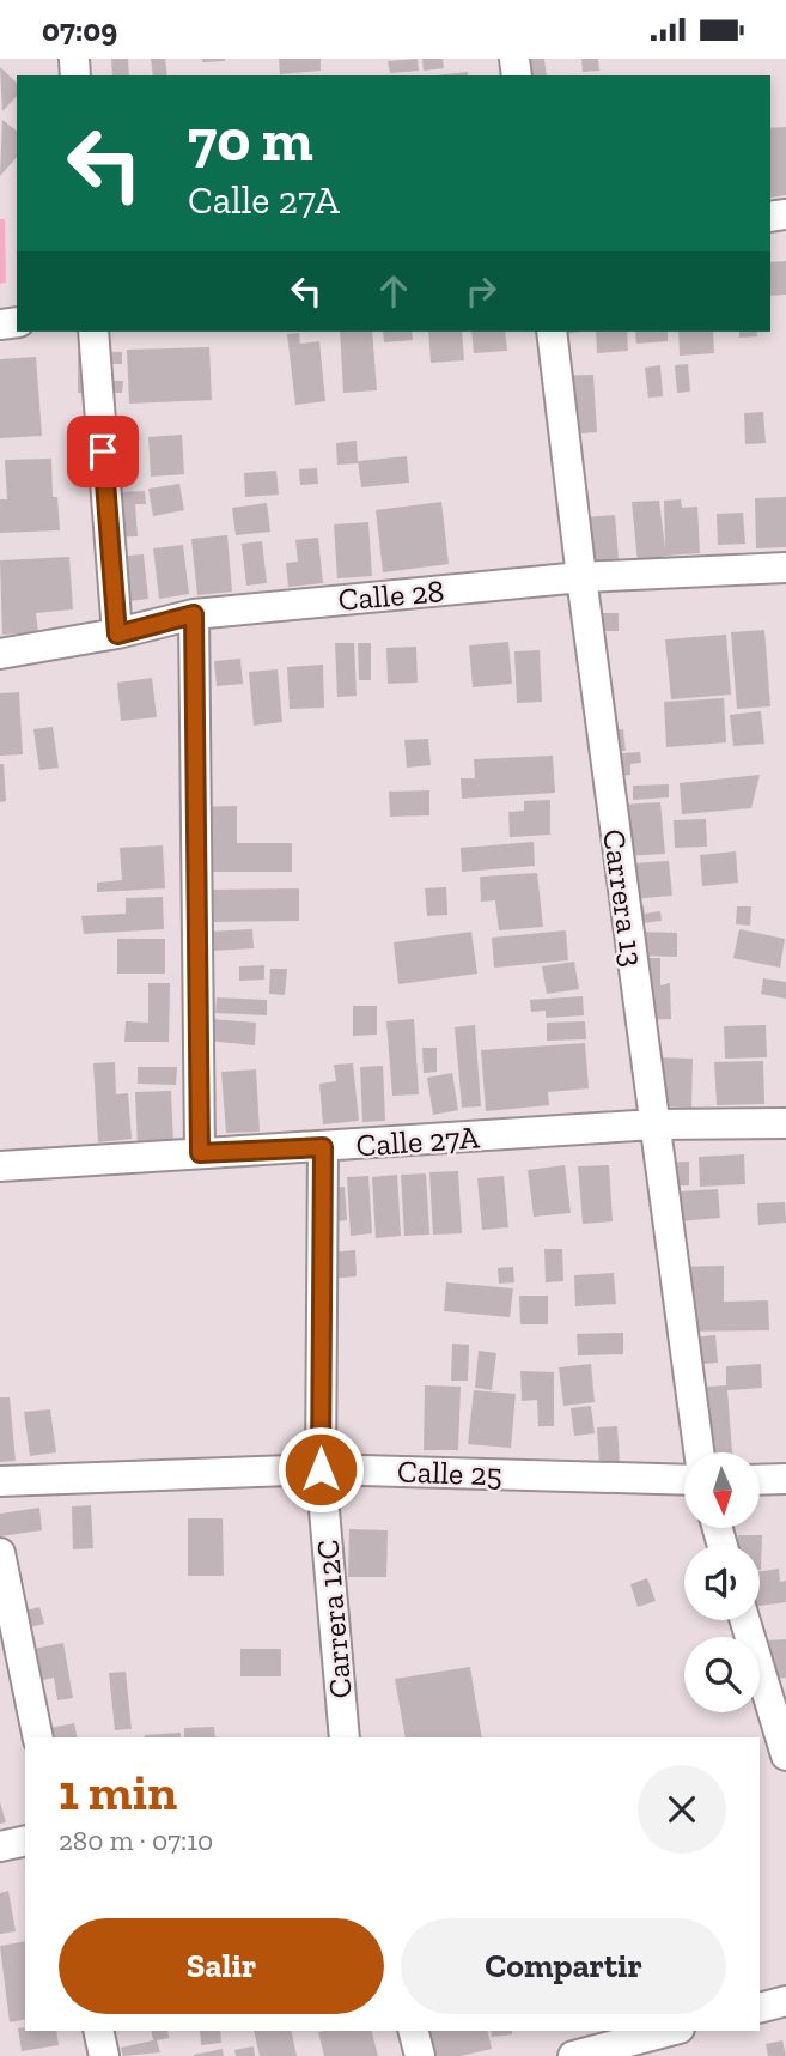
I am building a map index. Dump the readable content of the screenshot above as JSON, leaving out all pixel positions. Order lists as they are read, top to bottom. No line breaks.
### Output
{"streets":{"street":["Calle 28","Carrera 13","Calle 27A","Calle 25","Carrera 12C"]},"crossings":[["Calle 28","Carrera 13"],["Carrera 13","Calle 27A"],["Calle 27A","Carrera 12C"],["Calle 25","Carrera 12C"]],"north":"bottom","page":{"status":"07:09","turn":["70 m","Calle 27A"],"heading":["1 min","280 m · 07:10"],"buttons":["Salir","Compartir"]}}
